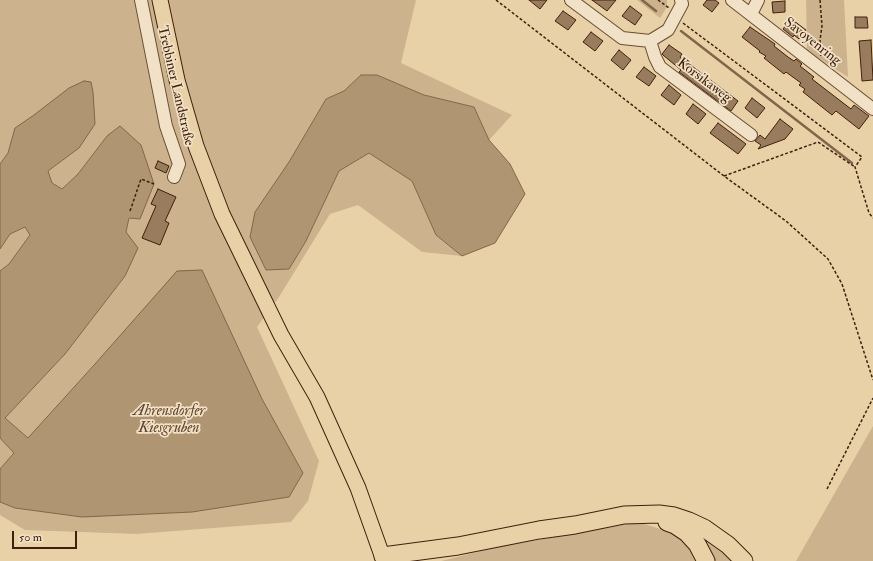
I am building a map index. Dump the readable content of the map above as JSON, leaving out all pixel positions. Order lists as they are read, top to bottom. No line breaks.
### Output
{"streets":{"street":["Savoyenring","Korsikaweg","Trebbiner Landstraße"]},"water":["Ahrensdorfer Kiesgruben"],"scale_bar":"50 m"}
